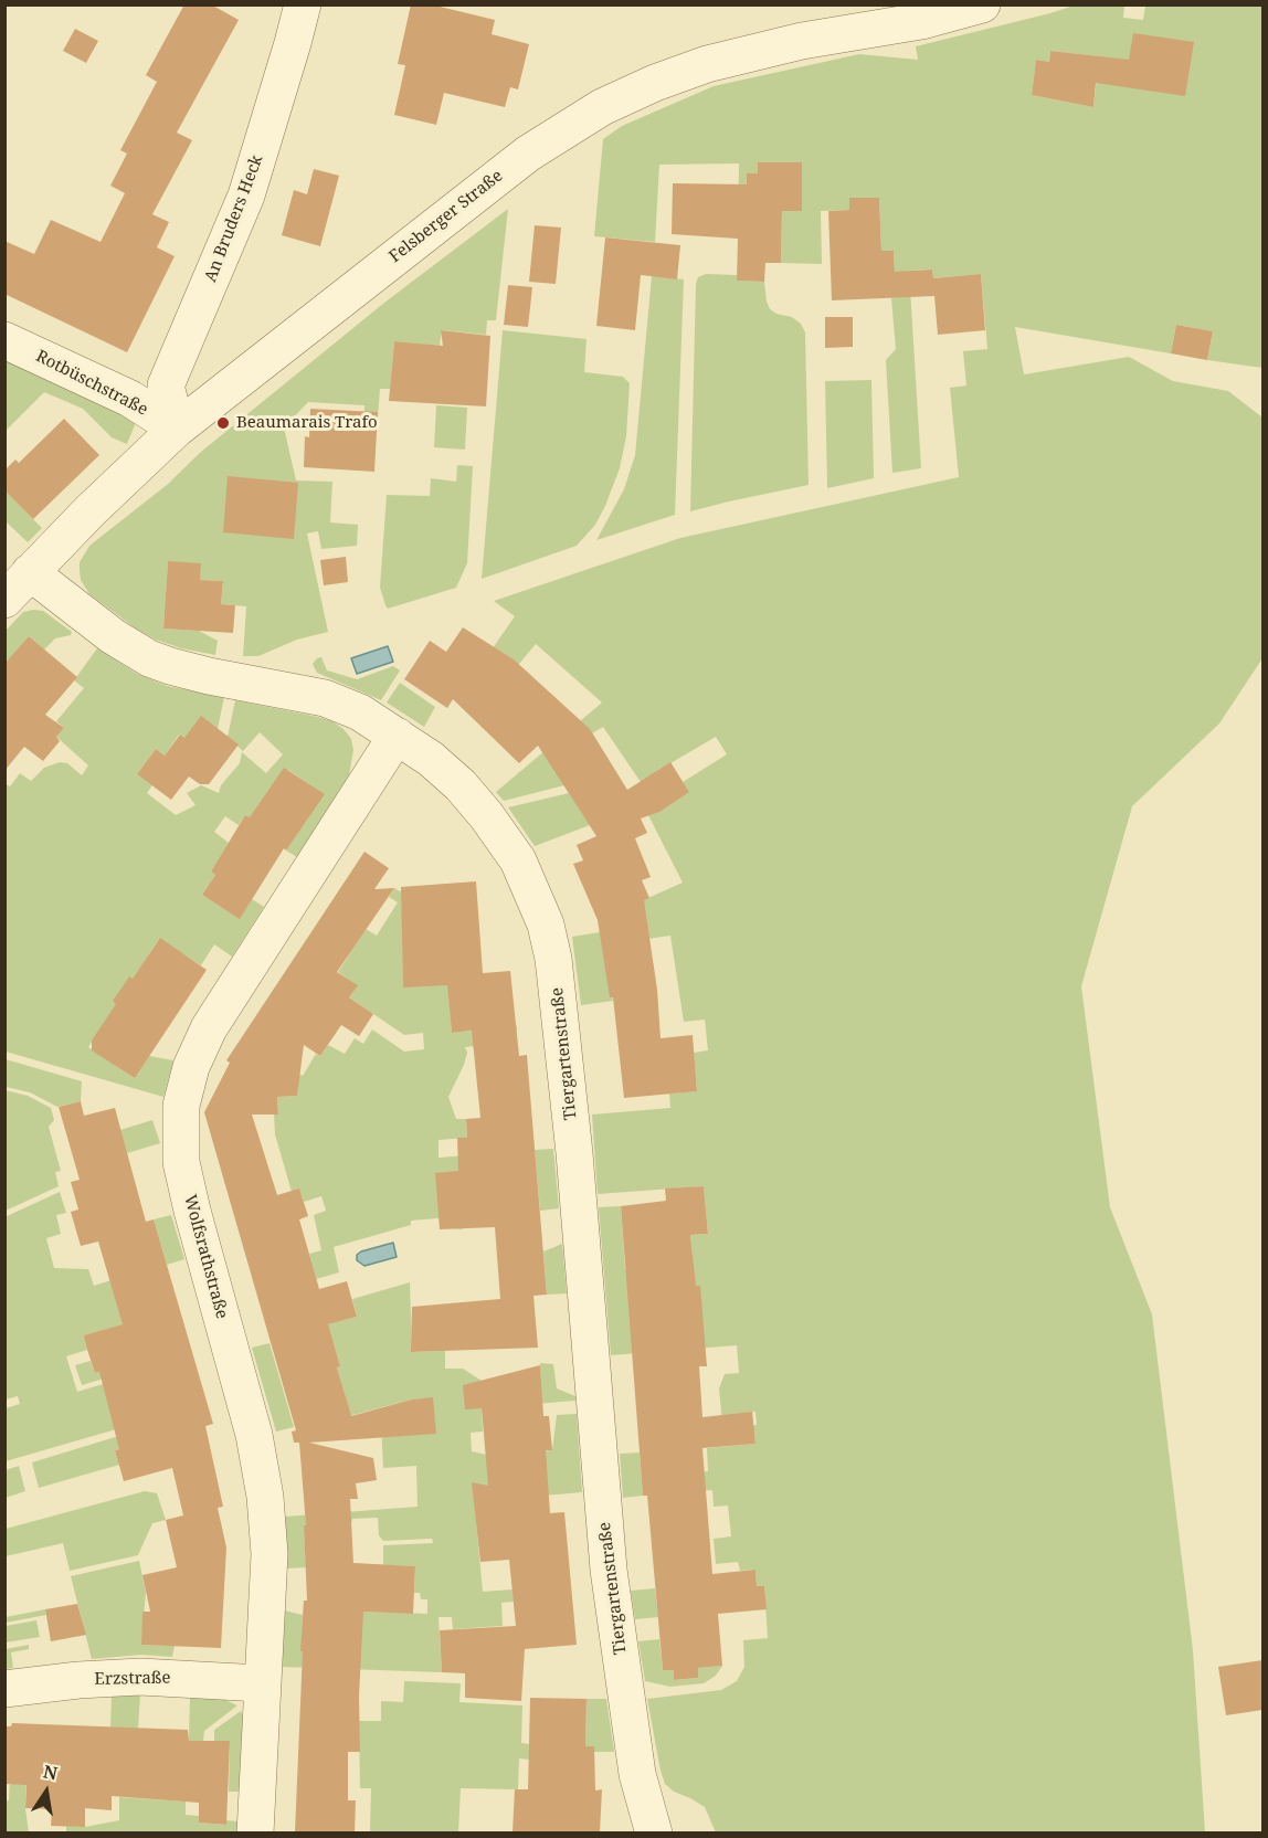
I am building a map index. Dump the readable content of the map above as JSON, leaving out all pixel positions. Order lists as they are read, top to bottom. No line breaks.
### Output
{"streets":{"street":["Felsberger Straße","An Bruders Heck","Rotbüschstraße","Tiergartenstraße","Wolfsrathstraße","Erzstraße"]},"crossings":[["Felsberger Straße","An Bruders Heck"],["Felsberger Straße","Rotbüschstraße"],["Felsberger Straße","Tiergartenstraße"],["An Bruders Heck","Rotbüschstraße"],["Tiergartenstraße","Wolfsrathstraße"],["Wolfsrathstraße","Erzstraße"]],"places":["Beaumarais Trafo"],"north":"top"}
